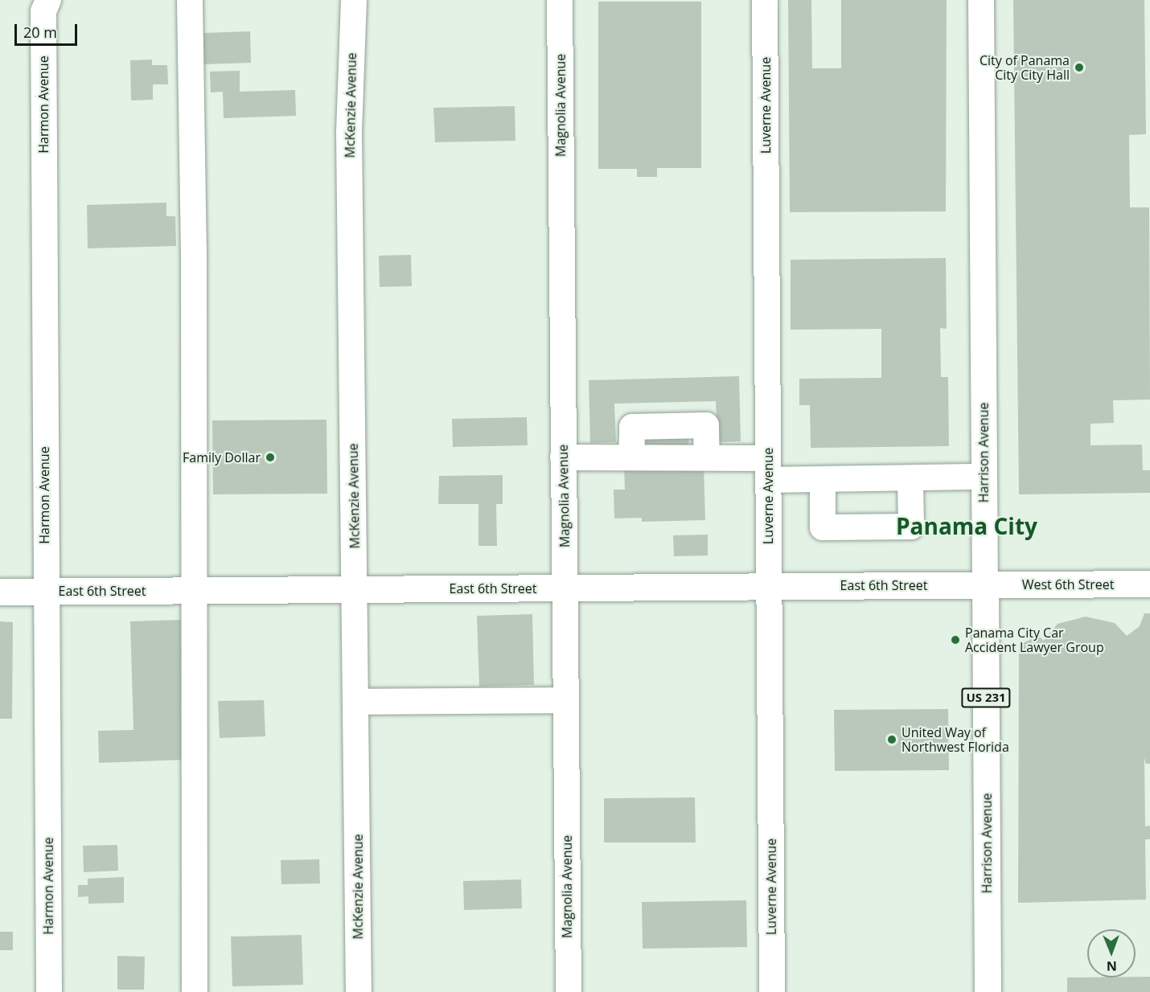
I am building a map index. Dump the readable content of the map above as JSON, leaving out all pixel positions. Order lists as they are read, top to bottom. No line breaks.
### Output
{"streets":{"main road":["Harrison Avenue","West 6th Street","East 6th Street","US 231"],"street":["Harmon Avenue","McKenzie Avenue","Magnolia Avenue","Luverne Avenue"]},"crossings":[["Harmon Avenue","East 6th Street"],["McKenzie Avenue","East 6th Street"],["Magnolia Avenue","East 6th Street"],["Luverne Avenue","East 6th Street"],["Harrison Avenue","West 6th Street"],["Harrison Avenue","East 6th Street"],["West 6th Street","East 6th Street"]],"districts":["Panama City"],"places":["City of Panama City City Hall","Family Dollar","Panama City Car Accident Lawyer Group","United Way of Northwest Florida"],"scale_bar":"20 m","north":"bottom"}
